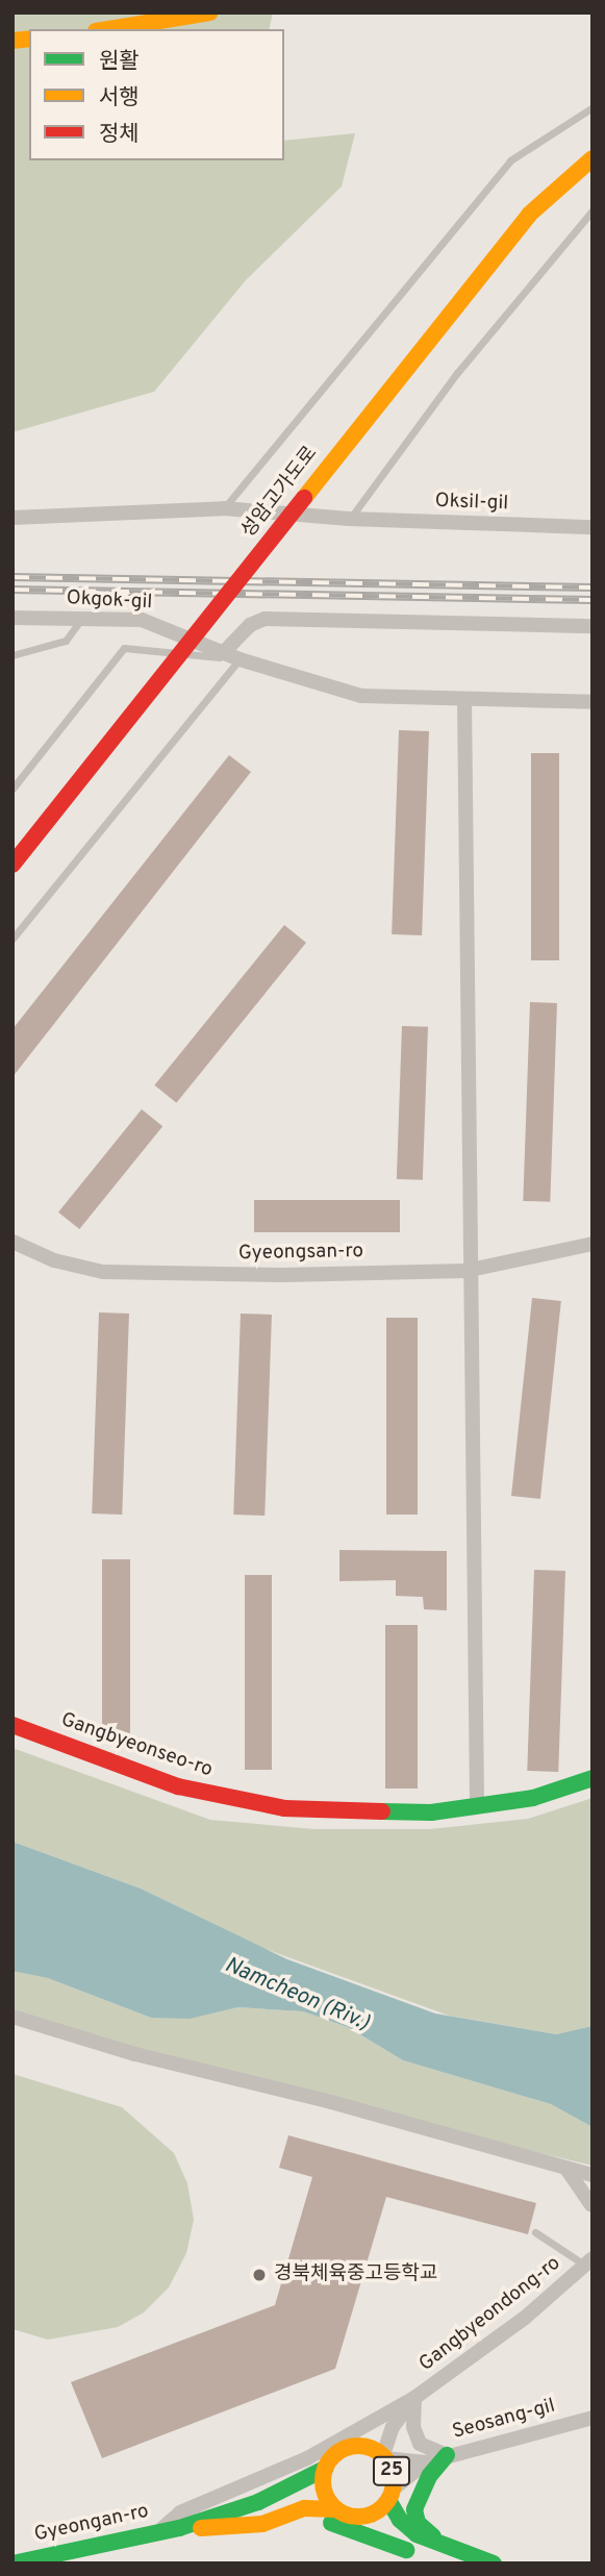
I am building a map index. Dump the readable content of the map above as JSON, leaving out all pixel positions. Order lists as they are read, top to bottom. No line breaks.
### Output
{"streets":{"main road":["성암고가도로","Gangbyeonseo-ro","25","Gyeongan-ro"],"street":["Oksil-gil","Okgok-gil","Gyeongsan-ro","Gangbyeondong-ro","Seosang-gil"]},"crossings":[["Gangbyeondong-ro","25"],["Gangbyeondong-ro","Gyeongan-ro"],["25","Gyeongan-ro"]],"water":["Namcheon (Riv.)"],"places":["경북체육중고등학교"],"legend":["원활","서행","정체"]}
